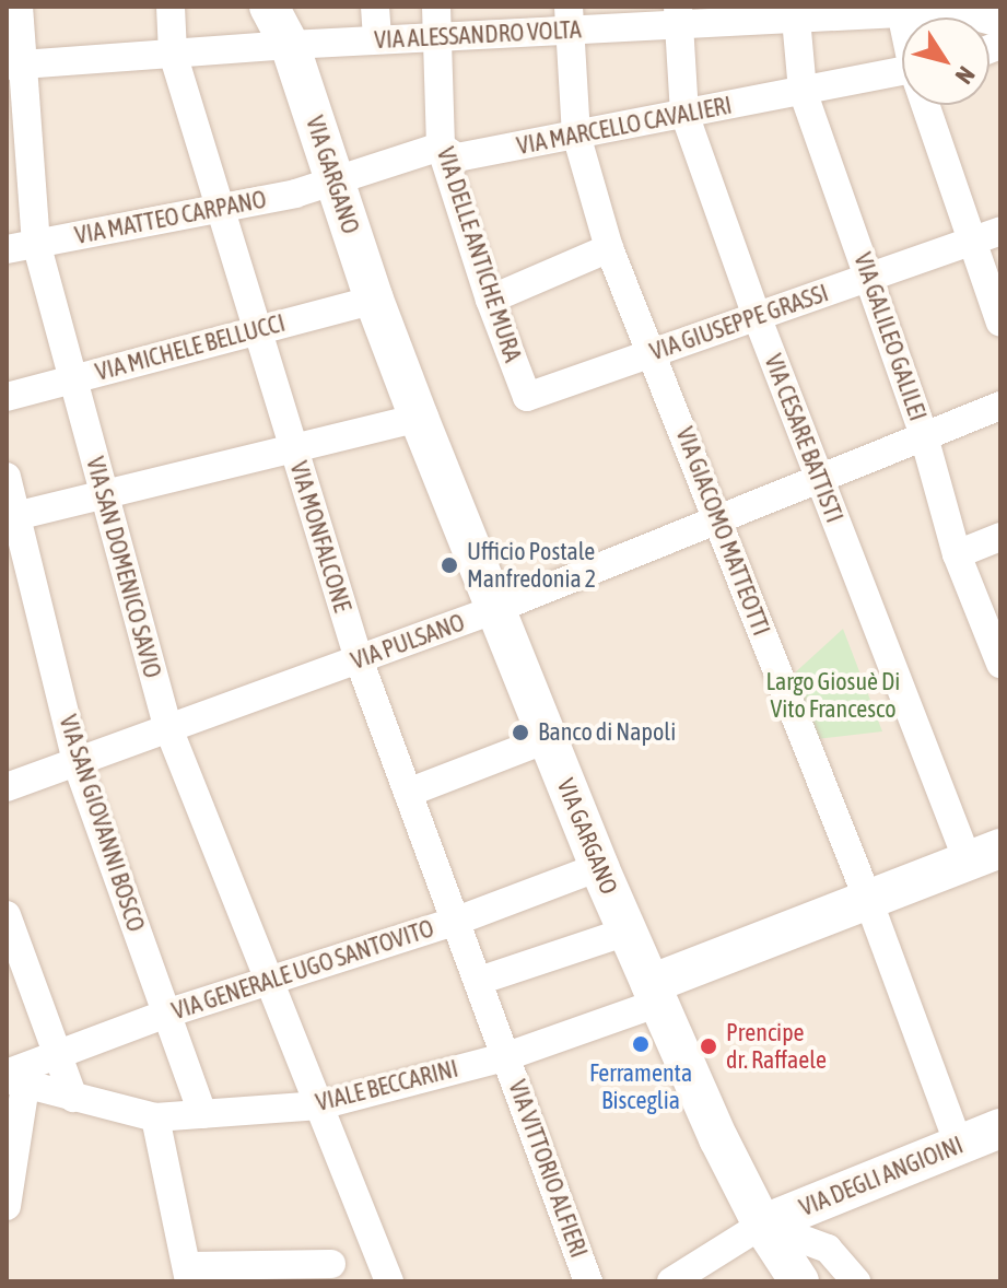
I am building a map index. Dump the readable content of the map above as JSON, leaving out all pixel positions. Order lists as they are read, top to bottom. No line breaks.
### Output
{"streets":{"main road":["VIA GARGANO","VIALE BECCARINI","VIA DEGLI ANGIOINI"],"street":["VIA ALESSANDRO VOLTA","VIA MARCELLO CAVALIERI","VIA MATTEO CARPANO","VIA DELLE ANTICHE MURA","VIA GIUSEPPE GRASSI","VIA GALILEO GALILEI","VIA MICHELE BELLUCCI","VIA CESARE BATTISTI","VIA GIACOMO MATTEOTTI","VIA MONFALCONE","VIA SAN DOMENICO SAVIO","VIA PULSANO","VIA SAN GIOVANNI BOSCO","VIA GENERALE UGO SANTOVITO","VIA VITTORIO ALFIERI"]},"crossings":[["VIA ALESSANDRO VOLTA","VIA GARGANO"],["VIA ALESSANDRO VOLTA","VIA DELLE ANTICHE MURA"],["VIA ALESSANDRO VOLTA","VIA GALILEO GALILEI"],["VIA ALESSANDRO VOLTA","VIA CESARE BATTISTI"],["VIA ALESSANDRO VOLTA","VIA GIACOMO MATTEOTTI"],["VIA ALESSANDRO VOLTA","VIA MONFALCONE"],["VIA ALESSANDRO VOLTA","VIA SAN DOMENICO SAVIO"],["VIA MARCELLO CAVALIERI","VIA GARGANO"],["VIA MARCELLO CAVALIERI","VIA MATTEO CARPANO"],["VIA MARCELLO CAVALIERI","VIA DELLE ANTICHE MURA"],["VIA MARCELLO CAVALIERI","VIA GALILEO GALILEI"],["VIA MARCELLO CAVALIERI","VIA CESARE BATTISTI"],["VIA MARCELLO CAVALIERI","VIA GIACOMO MATTEOTTI"],["VIA GARGANO","VIA MATTEO CARPANO"],["VIA GARGANO","VIA MICHELE BELLUCCI"],["VIA GARGANO","VIA PULSANO"],["VIA GARGANO","VIA GENERALE UGO SANTOVITO"],["VIA GARGANO","VIALE BECCARINI"],["VIA GARGANO","VIA DEGLI ANGIOINI"],["VIA MATTEO CARPANO","VIA MONFALCONE"],["VIA MATTEO CARPANO","VIA SAN DOMENICO SAVIO"],["VIA DELLE ANTICHE MURA","VIA GIUSEPPE GRASSI"],["VIA GIUSEPPE GRASSI","VIA GALILEO GALILEI"],["VIA GIUSEPPE GRASSI","VIA CESARE BATTISTI"],["VIA GIUSEPPE GRASSI","VIA GIACOMO MATTEOTTI"],["VIA GALILEO GALILEI","VIA PULSANO"],["VIA MICHELE BELLUCCI","VIA MONFALCONE"],["VIA MICHELE BELLUCCI","VIA SAN DOMENICO SAVIO"],["VIA CESARE BATTISTI","VIA PULSANO"],["VIA CESARE BATTISTI","VIALE BECCARINI"],["VIA GIACOMO MATTEOTTI","VIA PULSANO"],["VIA GIACOMO MATTEOTTI","VIALE BECCARINI"],["VIA GIACOMO MATTEOTTI","VIA DEGLI ANGIOINI"],["VIA MONFALCONE","VIA PULSANO"],["VIA MONFALCONE","VIA GENERALE UGO SANTOVITO"],["VIA MONFALCONE","VIALE BECCARINI"],["VIA MONFALCONE","VIA VITTORIO ALFIERI"],["VIA SAN DOMENICO SAVIO","VIA PULSANO"],["VIA SAN DOMENICO SAVIO","VIA GENERALE UGO SANTOVITO"],["VIA SAN DOMENICO SAVIO","VIALE BECCARINI"],["VIA PULSANO","VIA SAN GIOVANNI BOSCO"],["VIA SAN GIOVANNI BOSCO","VIA GENERALE UGO SANTOVITO"],["VIA SAN GIOVANNI BOSCO","VIALE BECCARINI"],["VIA GENERALE UGO SANTOVITO","VIALE BECCARINI"],["VIALE BECCARINI","VIA VITTORIO ALFIERI"]],"parks":["Largo Giosuè Di Vito Francesco"],"places":["Ufficio Postale Manfredonia 2","Banco di Napoli","Ferramenta Bisceglia","Prencipe dr. Raffaele"],"north":"bottom right"}
